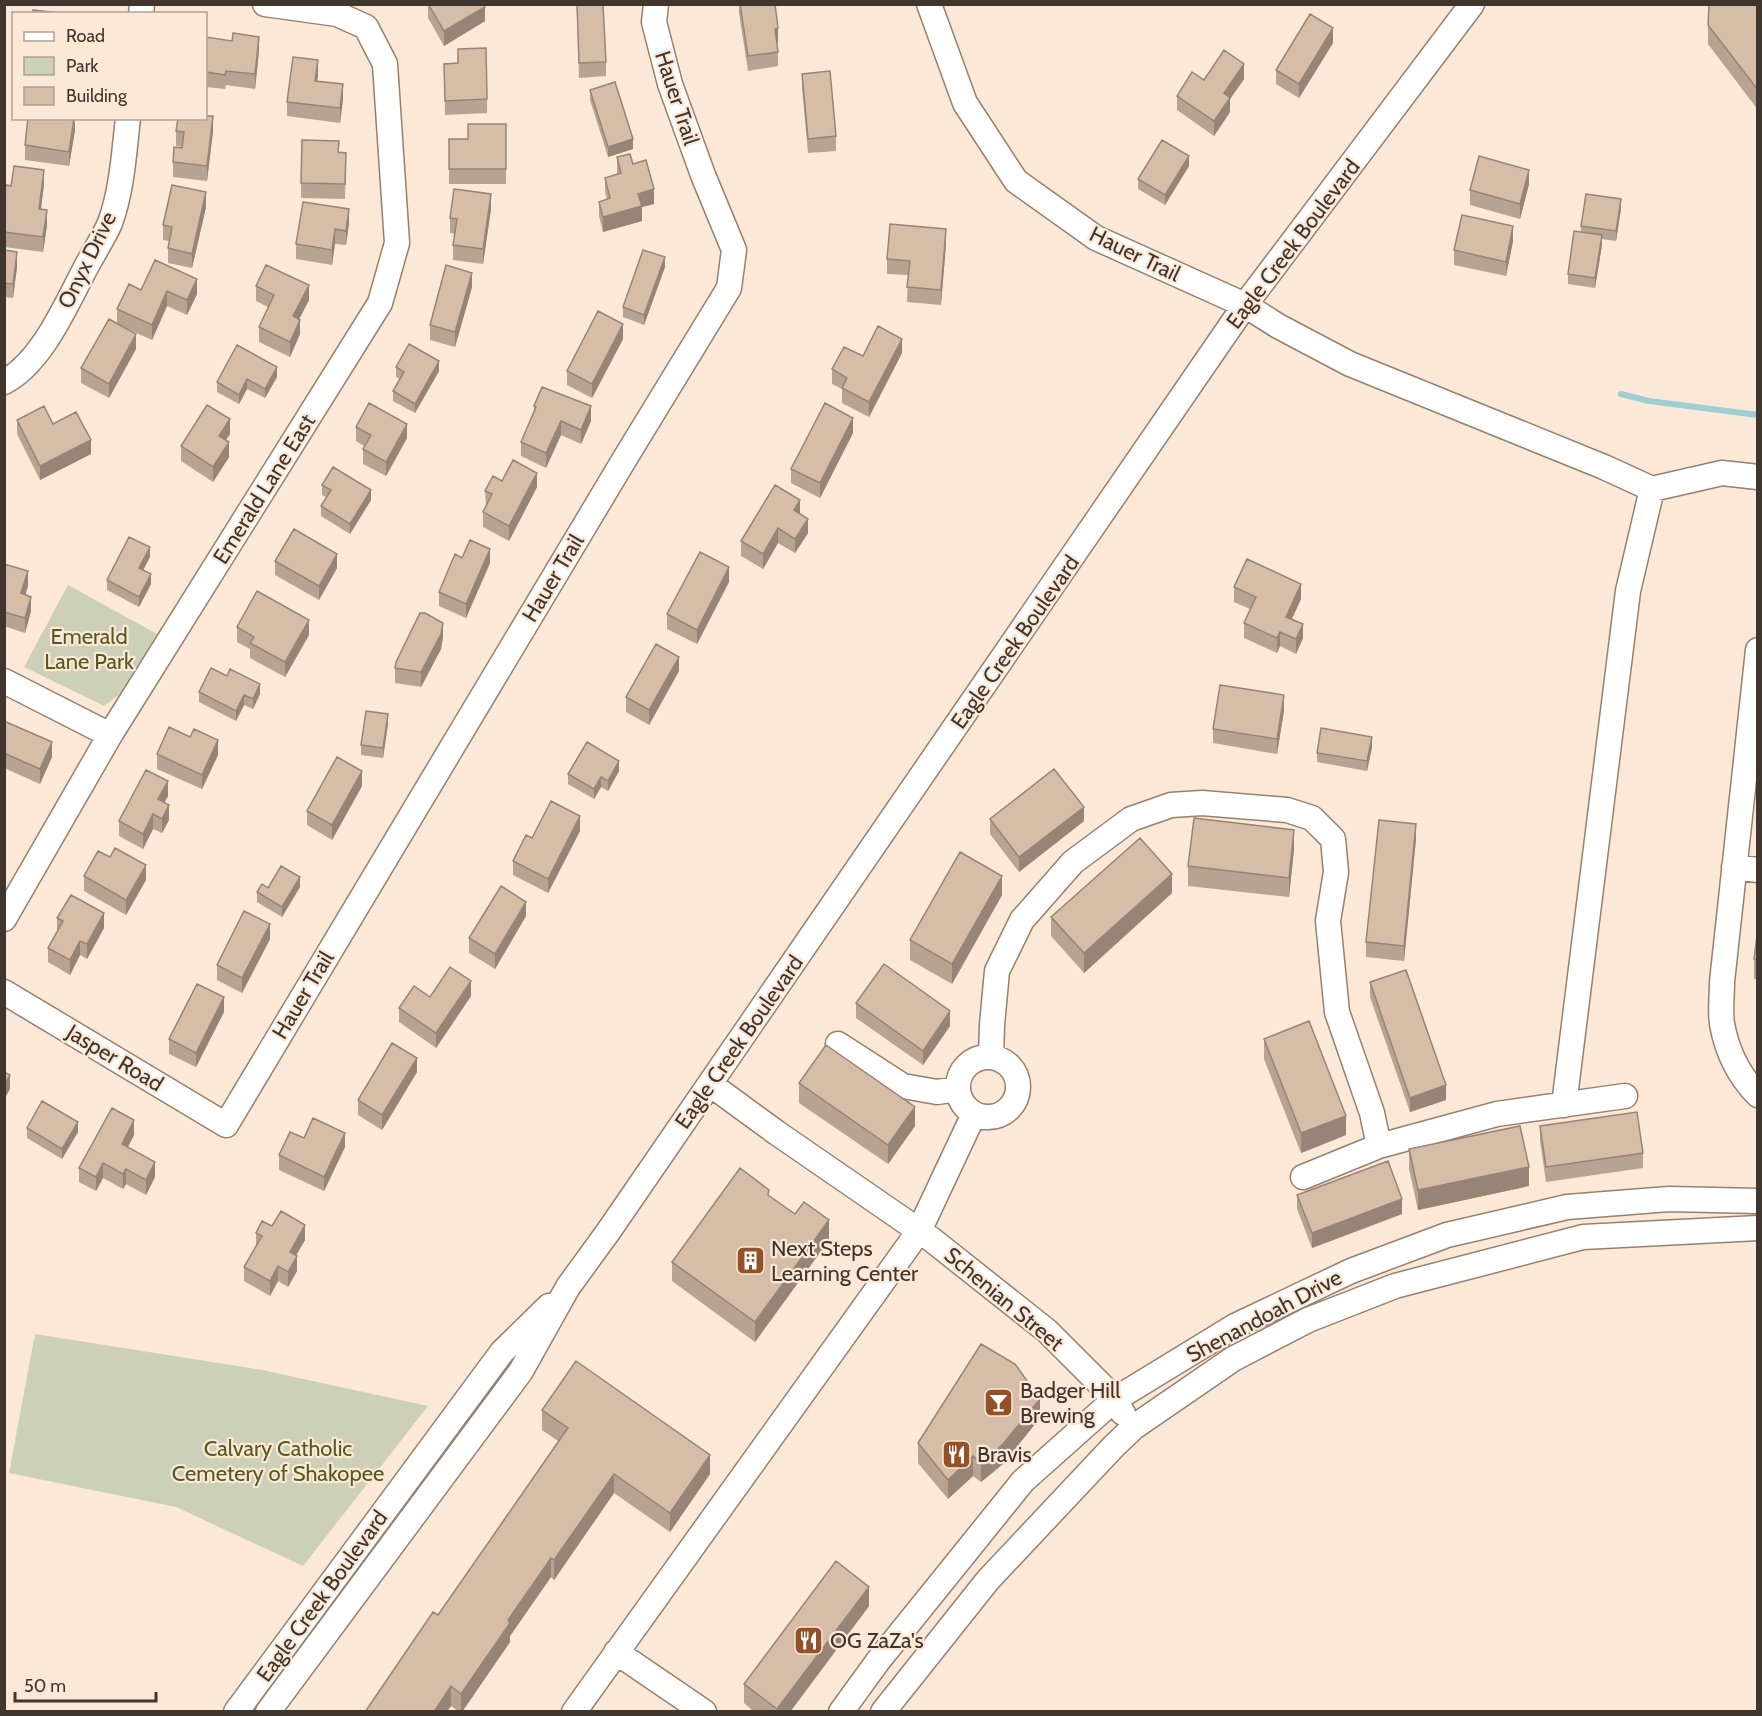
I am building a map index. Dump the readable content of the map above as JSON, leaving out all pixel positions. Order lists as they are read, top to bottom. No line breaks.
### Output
{"streets":{"street":["Hauer Trail","Eagle Creek Boulevard","Onyx Drive","Emerald Lane East","Jasper Road","Schenian Street","Shenandoah Drive"]},"crossings":[["Hauer Trail","Eagle Creek Boulevard"],["Hauer Trail","Jasper Road"],["Eagle Creek Boulevard","Schenian Street"],["Schenian Street","Shenandoah Drive"]],"parks":["Emerald Lane Park","Calvary Catholic Cemetery of Shakopee"],"places":{"building":["Next Steps Learning Center"],"bar":["Badger Hill Brewing"],"restaurant":["Bravis","OG ZaZa's"]},"legend":["Road","Park","Building"],"scale_bar":"50 m"}
